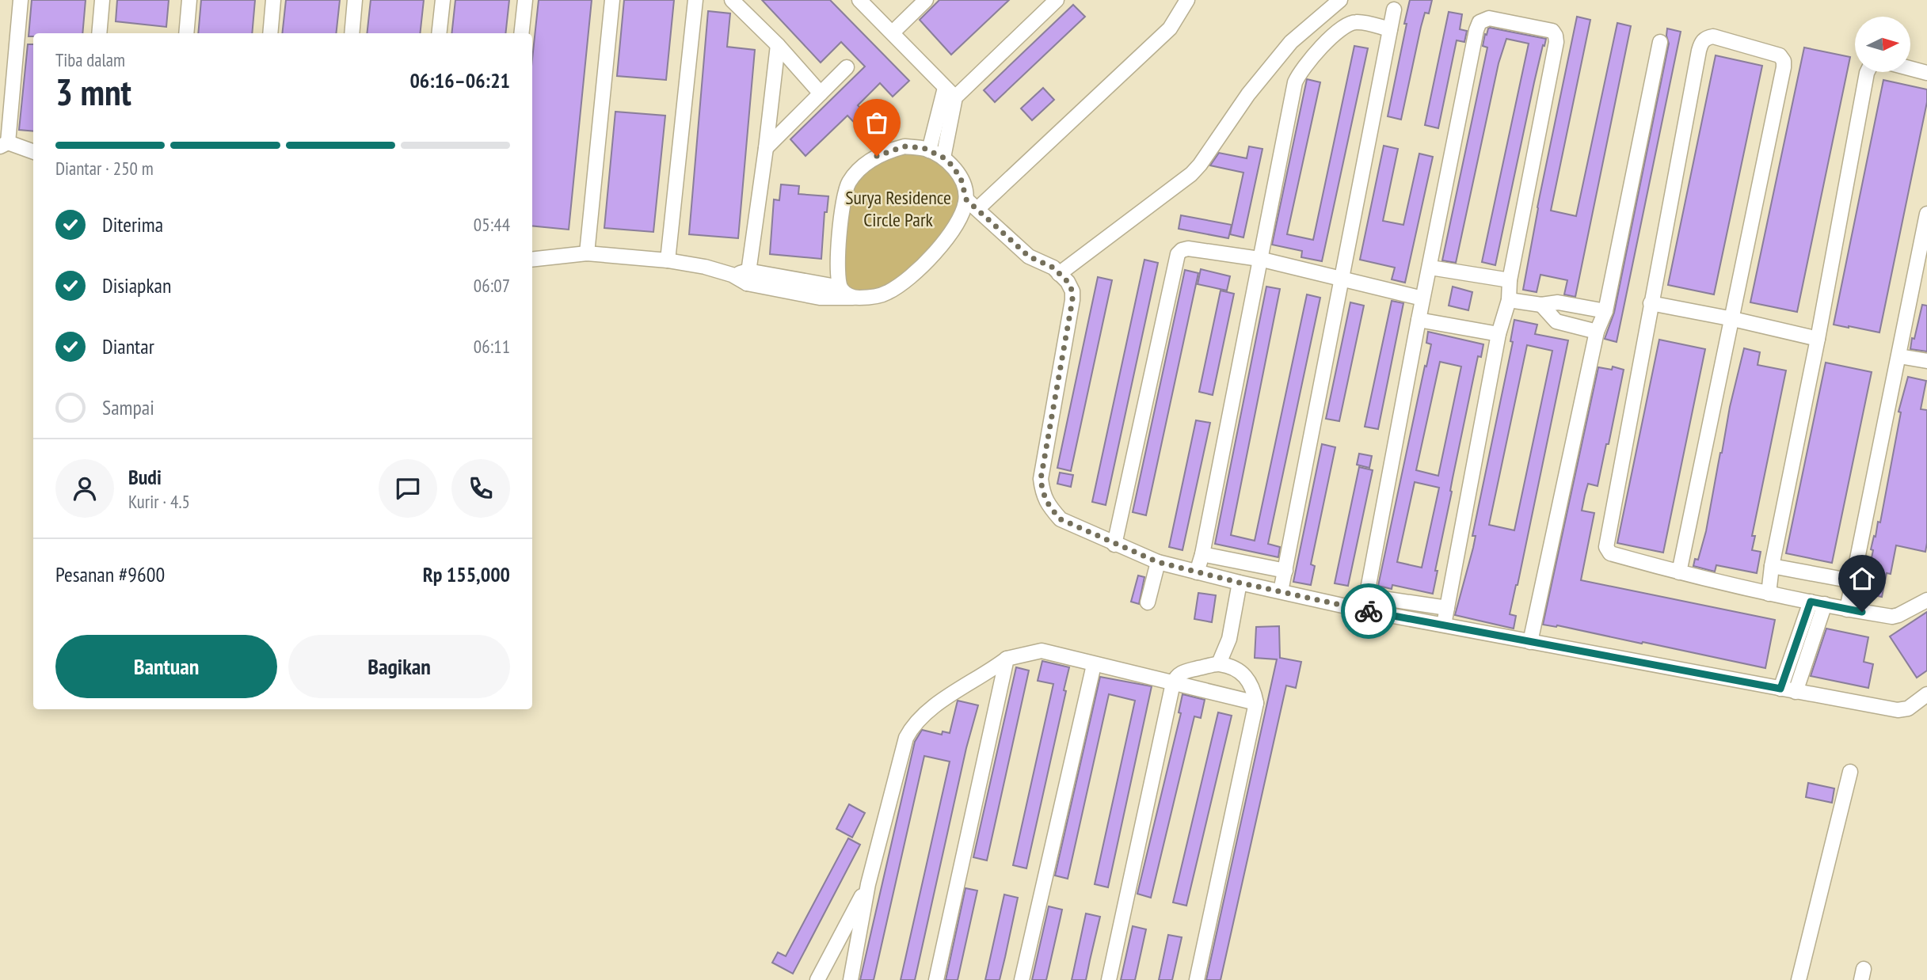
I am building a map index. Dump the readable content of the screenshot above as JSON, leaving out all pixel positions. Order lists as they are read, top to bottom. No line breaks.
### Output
{"parks":["Surya Residence Circle Park"],"north":"right","page":{"heading":["3 mnt","Tiba dalam","06:16–06:21"],"panel":["Budi","Kurir · 4.5","Pesanan #9600","Rp 155,000"],"bar":"Diantar · 250 m","list":[["Diterima","05:44"],["Disiapkan","06:07"],["Diantar","06:11"],"Sampai"],"buttons":["Bantuan","Bagikan"]}}
